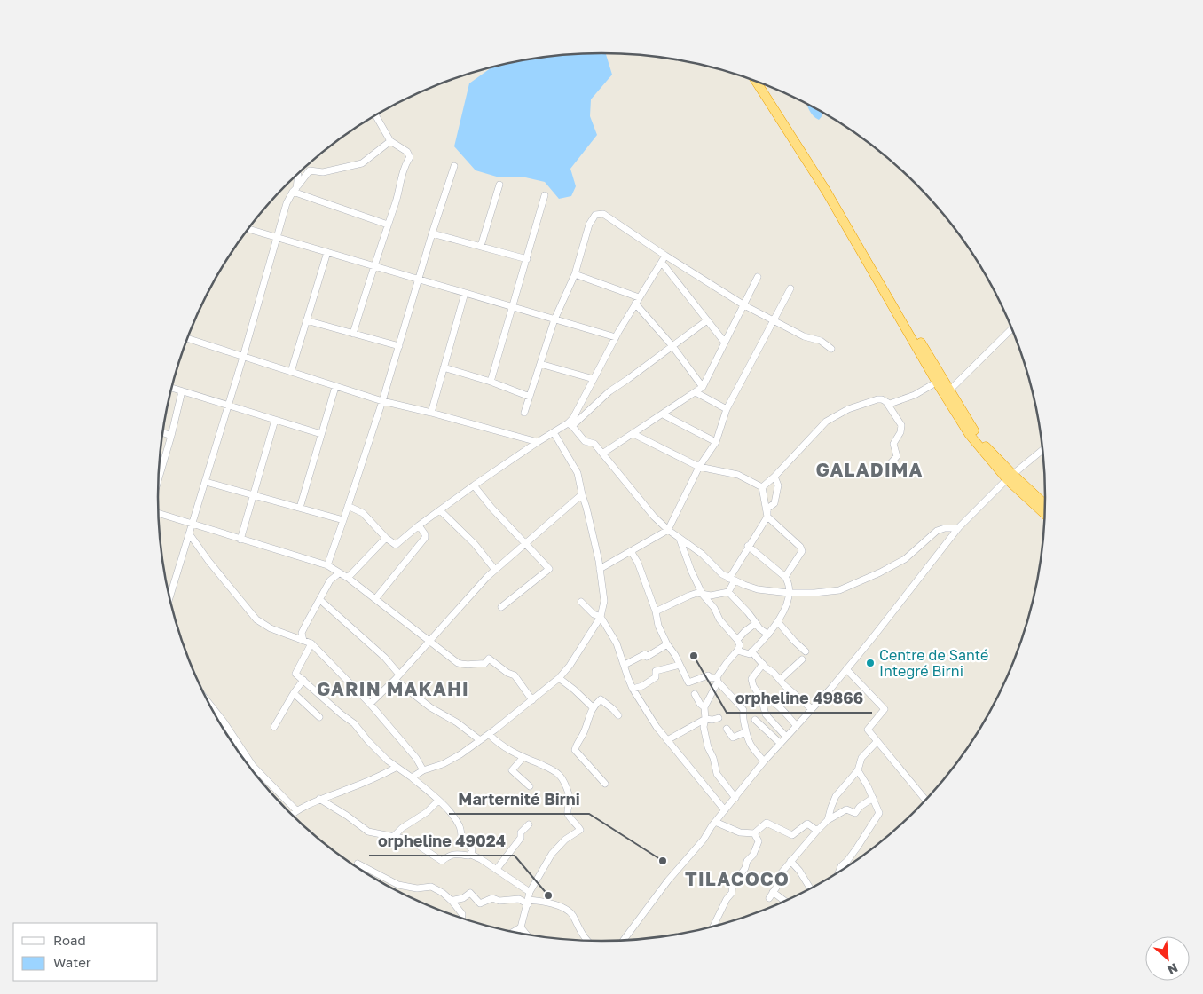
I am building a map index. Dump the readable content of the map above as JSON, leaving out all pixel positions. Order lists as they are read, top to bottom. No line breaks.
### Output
{"districts":["GALADIMA","GARIN MAKAHI","TILACOCO"],"places":["orpheline 49866","Centre de Santé Integré Birni","Marternité Birni","orpheline 49024"],"legend":["Road","Water"],"north":"bottom right"}
